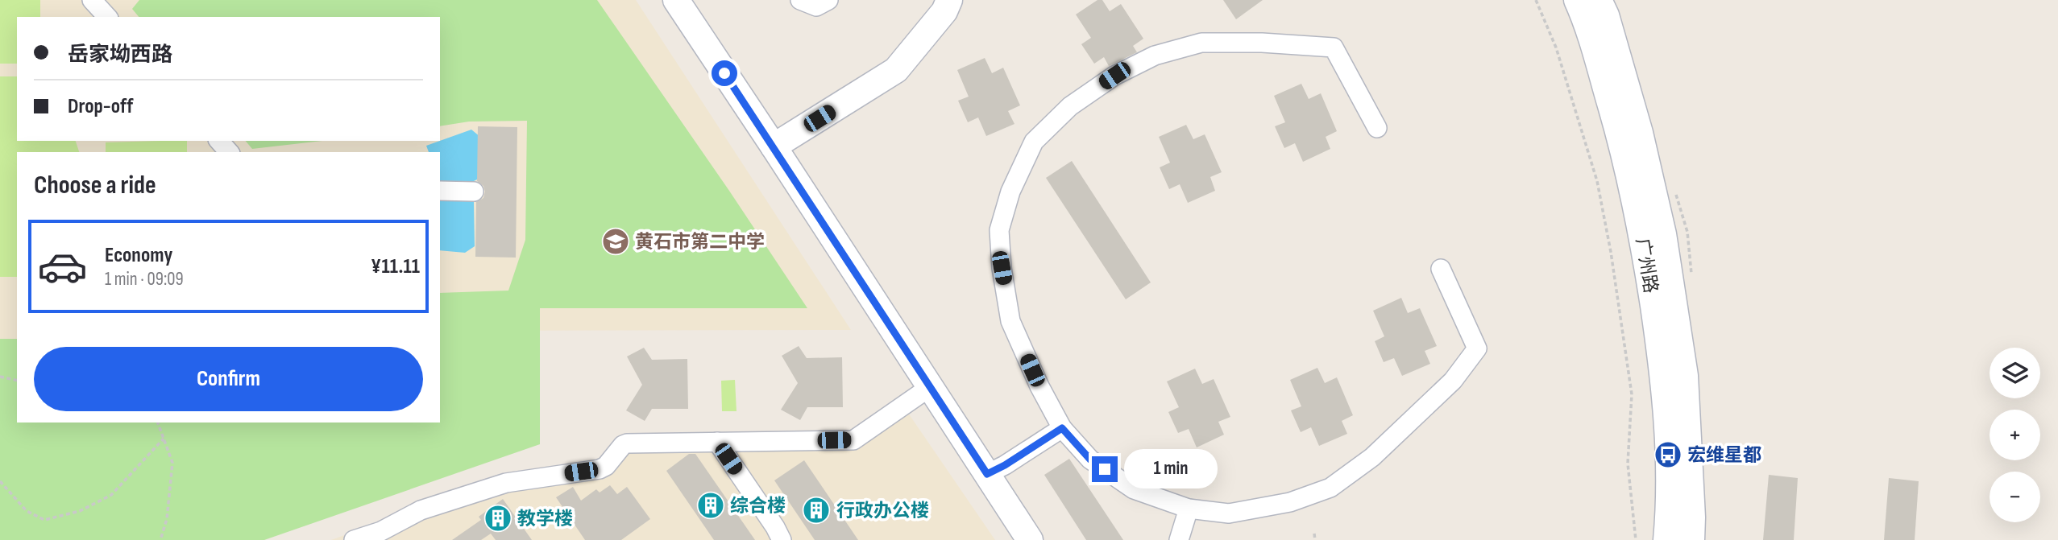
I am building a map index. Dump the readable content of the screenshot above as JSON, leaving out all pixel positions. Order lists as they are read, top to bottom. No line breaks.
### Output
{"streets":{"main road":["广州路"]},"places":{"school or university":["黄石市第二中学"],"bus stop":["宏维星都"],"building":["综合楼","行政办公楼","教学楼"]},"page":{"banner":["岳家坳西路","Drop-off"],"heading":"Choose a ride","list":[{"name":"Economy","note":"1 min · 09:09","value":"¥11.11"}],"buttons":"Confirm","map_buttons":["+","−"],"bubble":"1 min"}}
